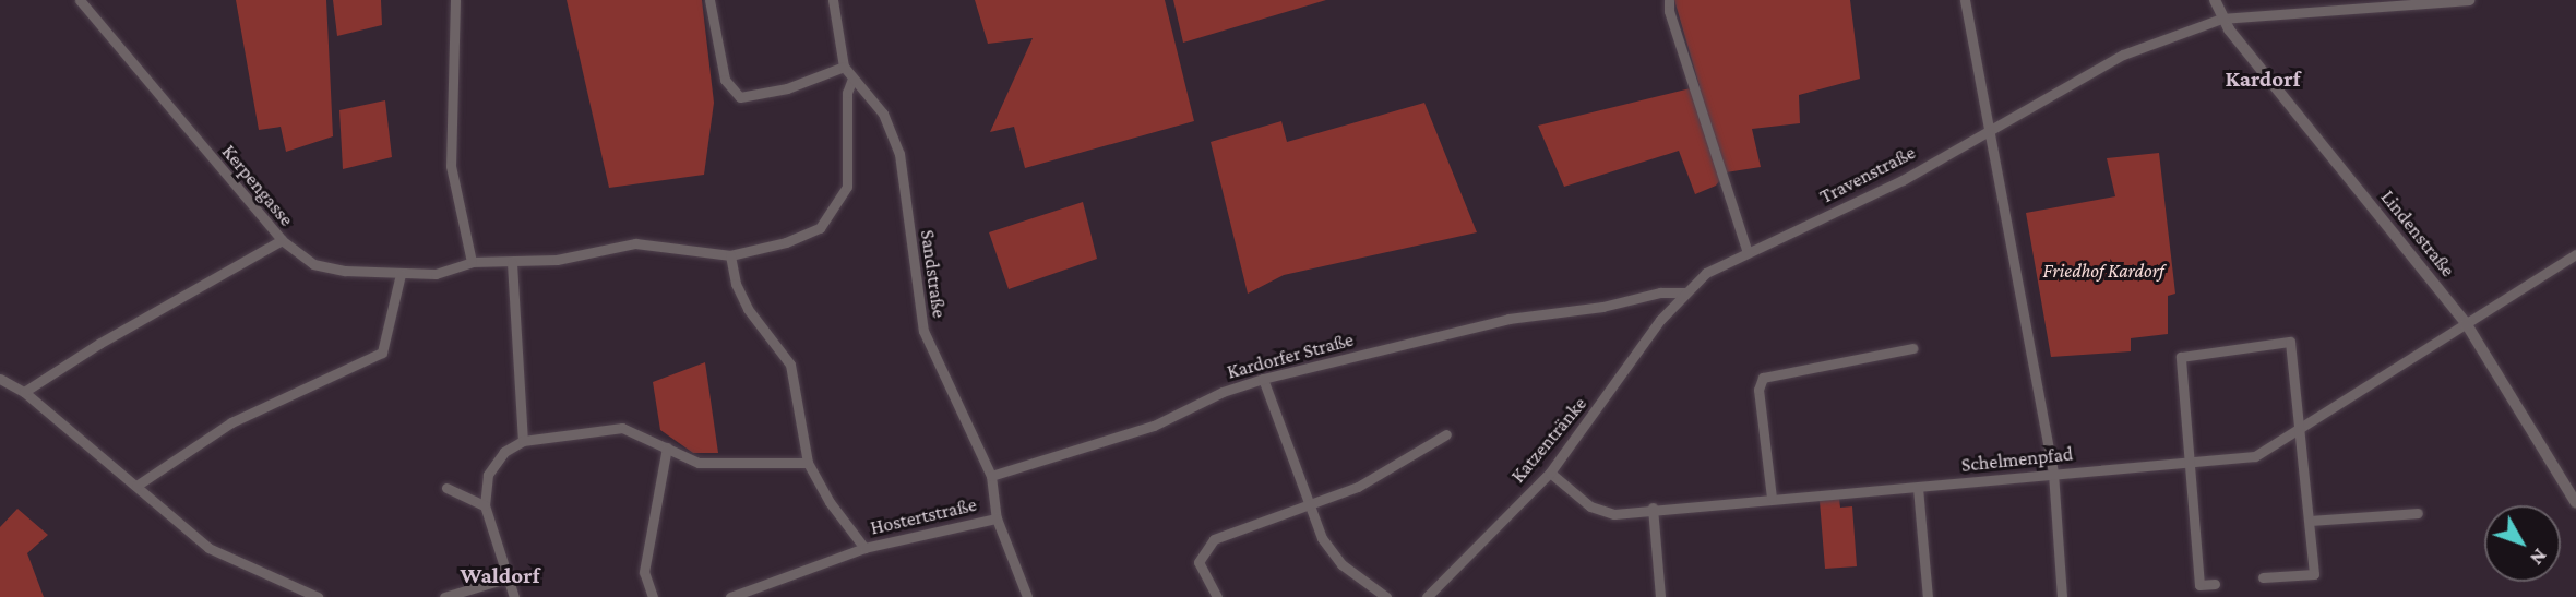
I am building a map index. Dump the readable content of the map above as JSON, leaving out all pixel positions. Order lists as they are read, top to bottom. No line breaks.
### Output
{"streets":{"street":["Travenstraße","Kerpengasse","Lindenstraße","Sandstraße","Kardorfer Straße","Katzentränke","Schelmenpfad","Hostertstraße"]},"crossings":[["Travenstraße","Lindenstraße"],["Travenstraße","Kardorfer Straße"],["Travenstraße","Katzentränke"],["Kerpengasse","Hostertstraße"],["Lindenstraße","Schelmenpfad"],["Sandstraße","Kardorfer Straße"],["Sandstraße","Hostertstraße"],["Kardorfer Straße","Katzentränke"],["Katzentränke","Schelmenpfad"]],"districts":["Kardorf","Waldorf"],"parks":["Friedhof Kardorf"],"north":"bottom right"}
